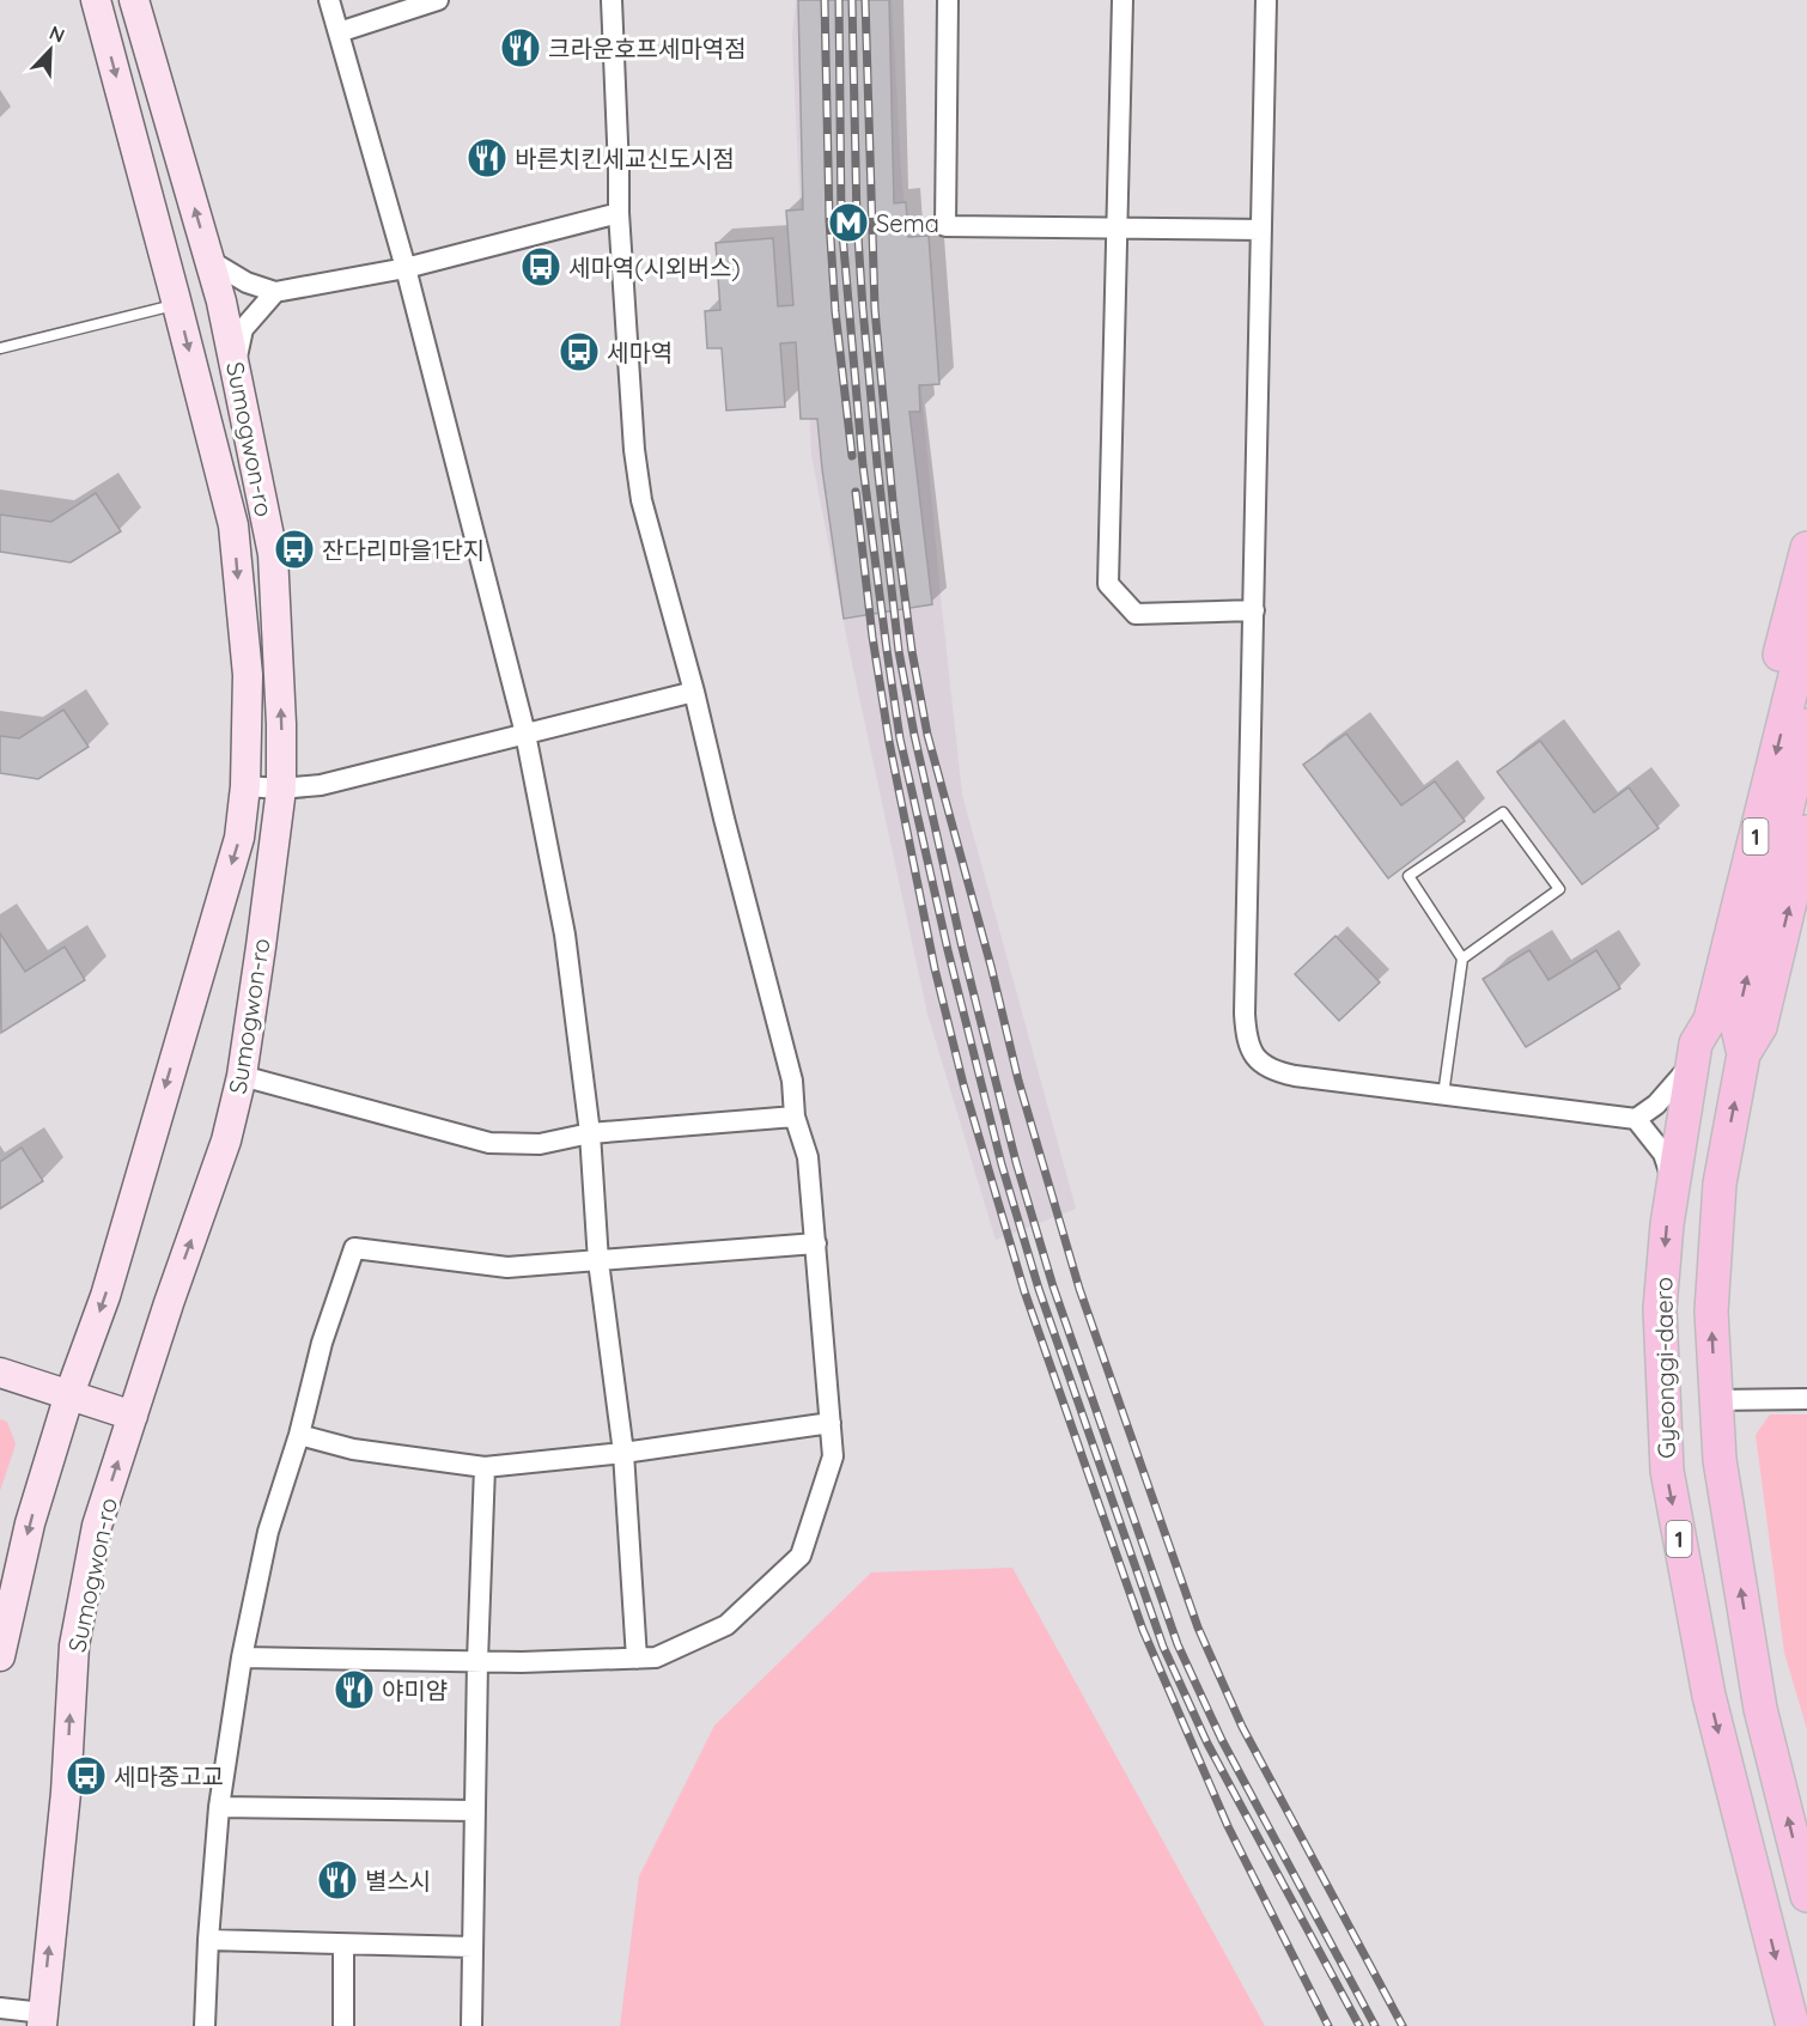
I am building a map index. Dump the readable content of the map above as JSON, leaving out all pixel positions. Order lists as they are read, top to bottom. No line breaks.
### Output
{"streets":{"main road":["1","Gyeonggi-daero"],"street":["Sumogwon-ro"]},"places":{"restaurant":["크라운호프세마역점","바른치킨세교신도시점","야미얌","별스시"],"metro station":["Sema"],"bus stop":["세마역(시외버스)","세마역","잔다리마을1단지","세마중고교"]},"north":"top right"}
